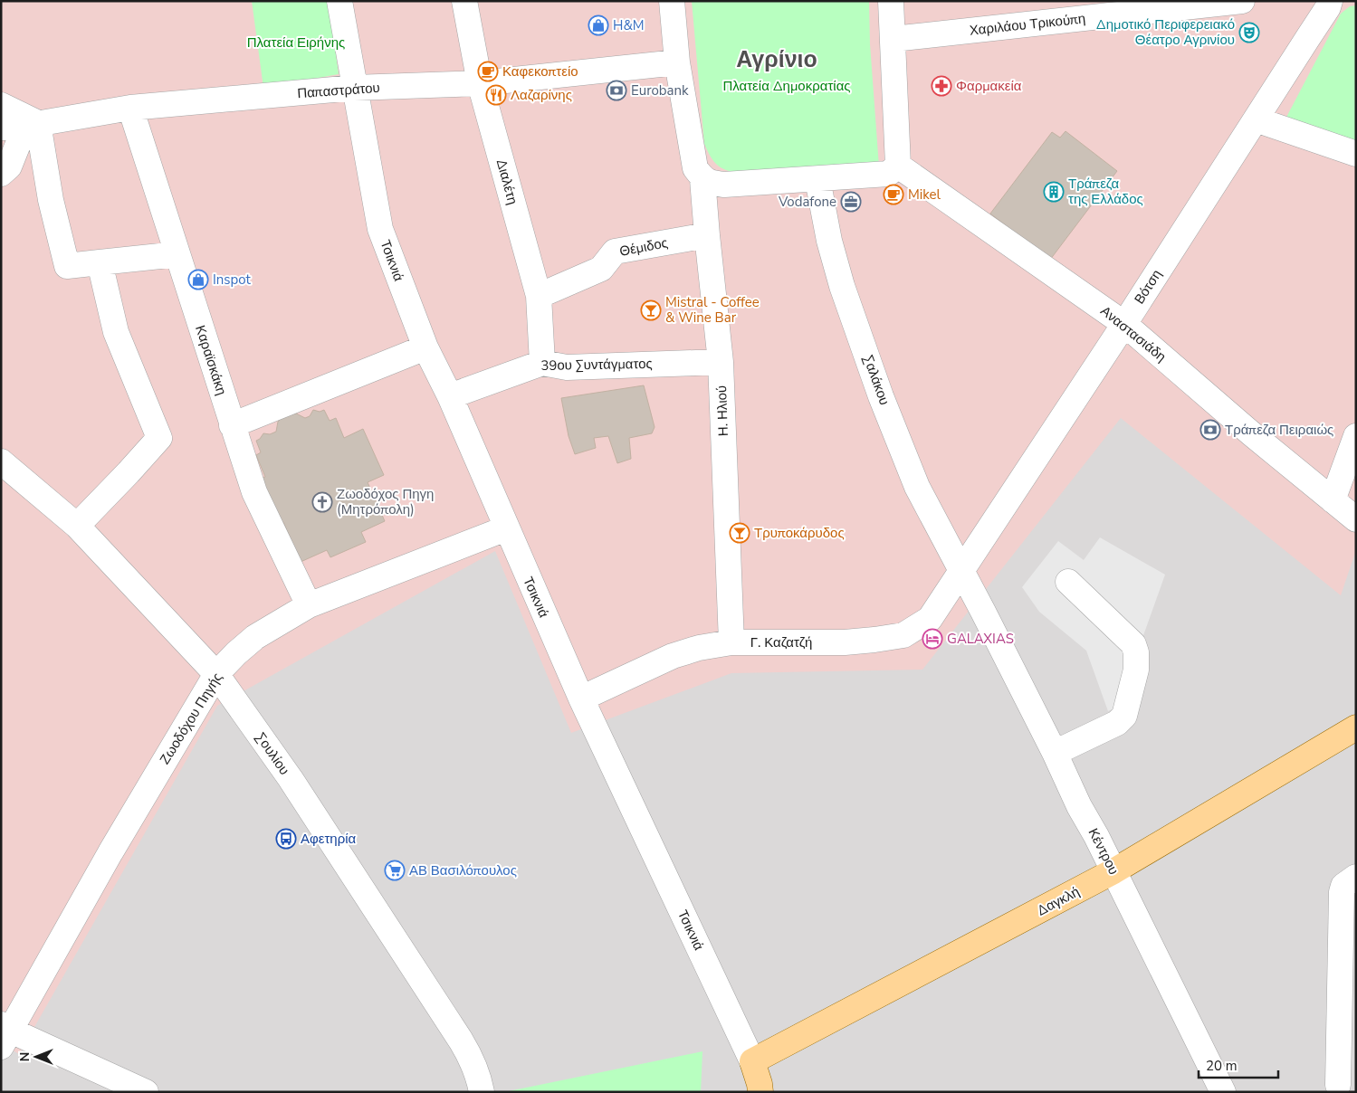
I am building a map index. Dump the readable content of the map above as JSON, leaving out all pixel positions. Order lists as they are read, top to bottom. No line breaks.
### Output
{"streets":{"main road":["Τσικνιά","Δαγκλή"],"street":["Χαριλάου Τρικούπη","Παπαστράτου","Διαλέτη","Θέμιδος","Βότση","Αναστασιάδη","Καραϊσκάκη","39ου Συντάγματος","Σαλάκου","Η. Ηλιού","Γ. Καζατζή","Ζωοδόχου Πηγής","Σουλίου","Κέντρου"]},"crossings":[["Παπαστράτου","Διαλέτη"],["Παπαστράτου","Τσικνιά"],["Παπαστράτου","Καραϊσκάκη"],["Διαλέτη","Θέμιδος"],["Διαλέτη","39ου Συντάγματος"],["Θέμιδος","Η. Ηλιού"],["Τσικνιά","39ου Συντάγματος"],["Τσικνιά","Γ. Καζατζή"],["Τσικνιά","Ζωοδόχου Πηγής"],["Τσικνιά","Δαγκλή"],["Βότση","Αναστασιάδη"],["Βότση","Σαλάκου"],["Βότση","Γ. Καζατζή"],["Καραϊσκάκη","Ζωοδόχου Πηγής"],["39ου Συντάγματος","Η. Ηλιού"],["Σαλάκου","Γ. Καζατζή"],["Σαλάκου","Κέντρου"],["Η. Ηλιού","Γ. Καζατζή"],["Ζωοδόχου Πηγής","Σουλίου"],["Κέντρου","Δαγκλή"]],"districts":["Αγρίνιο"],"parks":["Πλατεία Ειρήνης","Πλατεία Δημοκρατίας"],"places":{"shop":["H&M","Inspot"],"theatre":["Δημοτικό Περιφερειακό Θέατρο Αγρινίου"],"cafe":["Καφεκοπτείο","Mikel"],"pharmacy":["Φαρμακεία"],"bank":["Eurobank","Τράπεζα Πειραιώς"],"restaurant":["Λαζαρίνης"],"building":["Τράπεζα της Ελλάδος"],"office":["Vodafone"],"bar":["Mistral - Coffee & Wine Bar","Τρυποκάρυδος"],"church":["Ζωοδόχος Πηγη (Μητρόπολη)"],"hotel":["GALAXIAS"],"bus stop":["Αφετηρία"],"supermarket":["ΑΒ Βασιλόπουλος"]},"scale_bar":"20 m","north":"left"}
